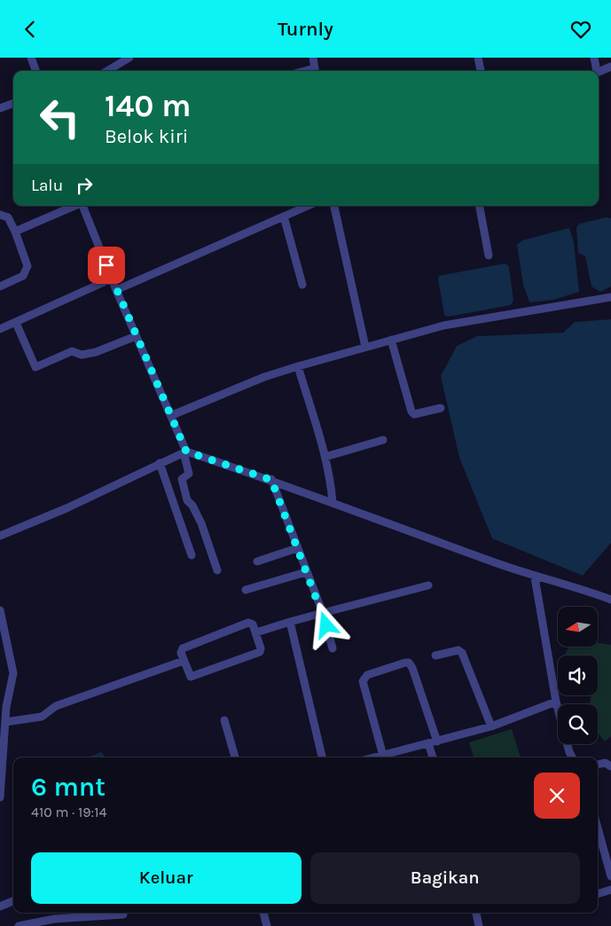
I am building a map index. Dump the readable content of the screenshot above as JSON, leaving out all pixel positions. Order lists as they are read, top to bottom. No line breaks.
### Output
{"north":"left","page":{"header":"Turnly","turn":["140 m","Belok kiri"],"then":"Lalu","heading":["6 mnt","410 m · 19:14"],"buttons":["Keluar","Bagikan"]}}
